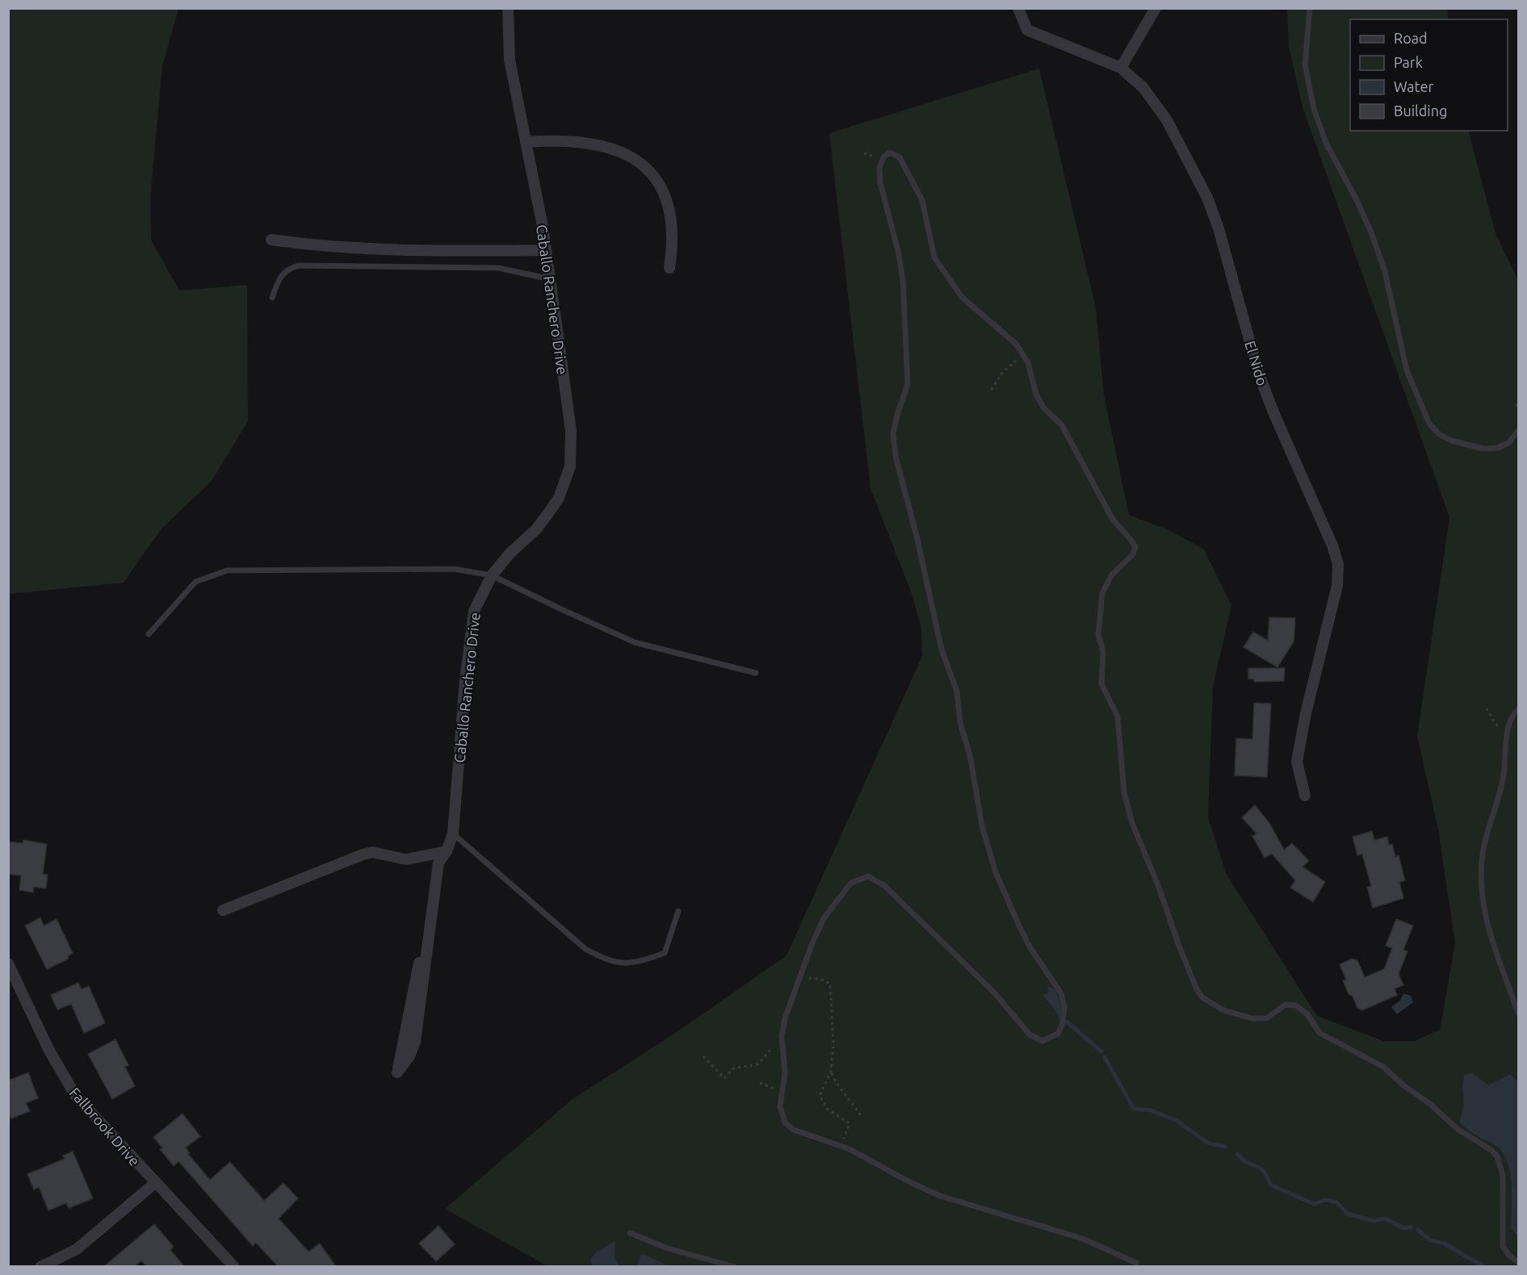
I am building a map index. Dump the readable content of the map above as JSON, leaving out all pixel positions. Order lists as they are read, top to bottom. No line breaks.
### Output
{"streets":{"street":["Caballo Ranchero Drive","El Nido","Fallbrook Drive"]},"legend":["Road","Park","Water","Building"]}
